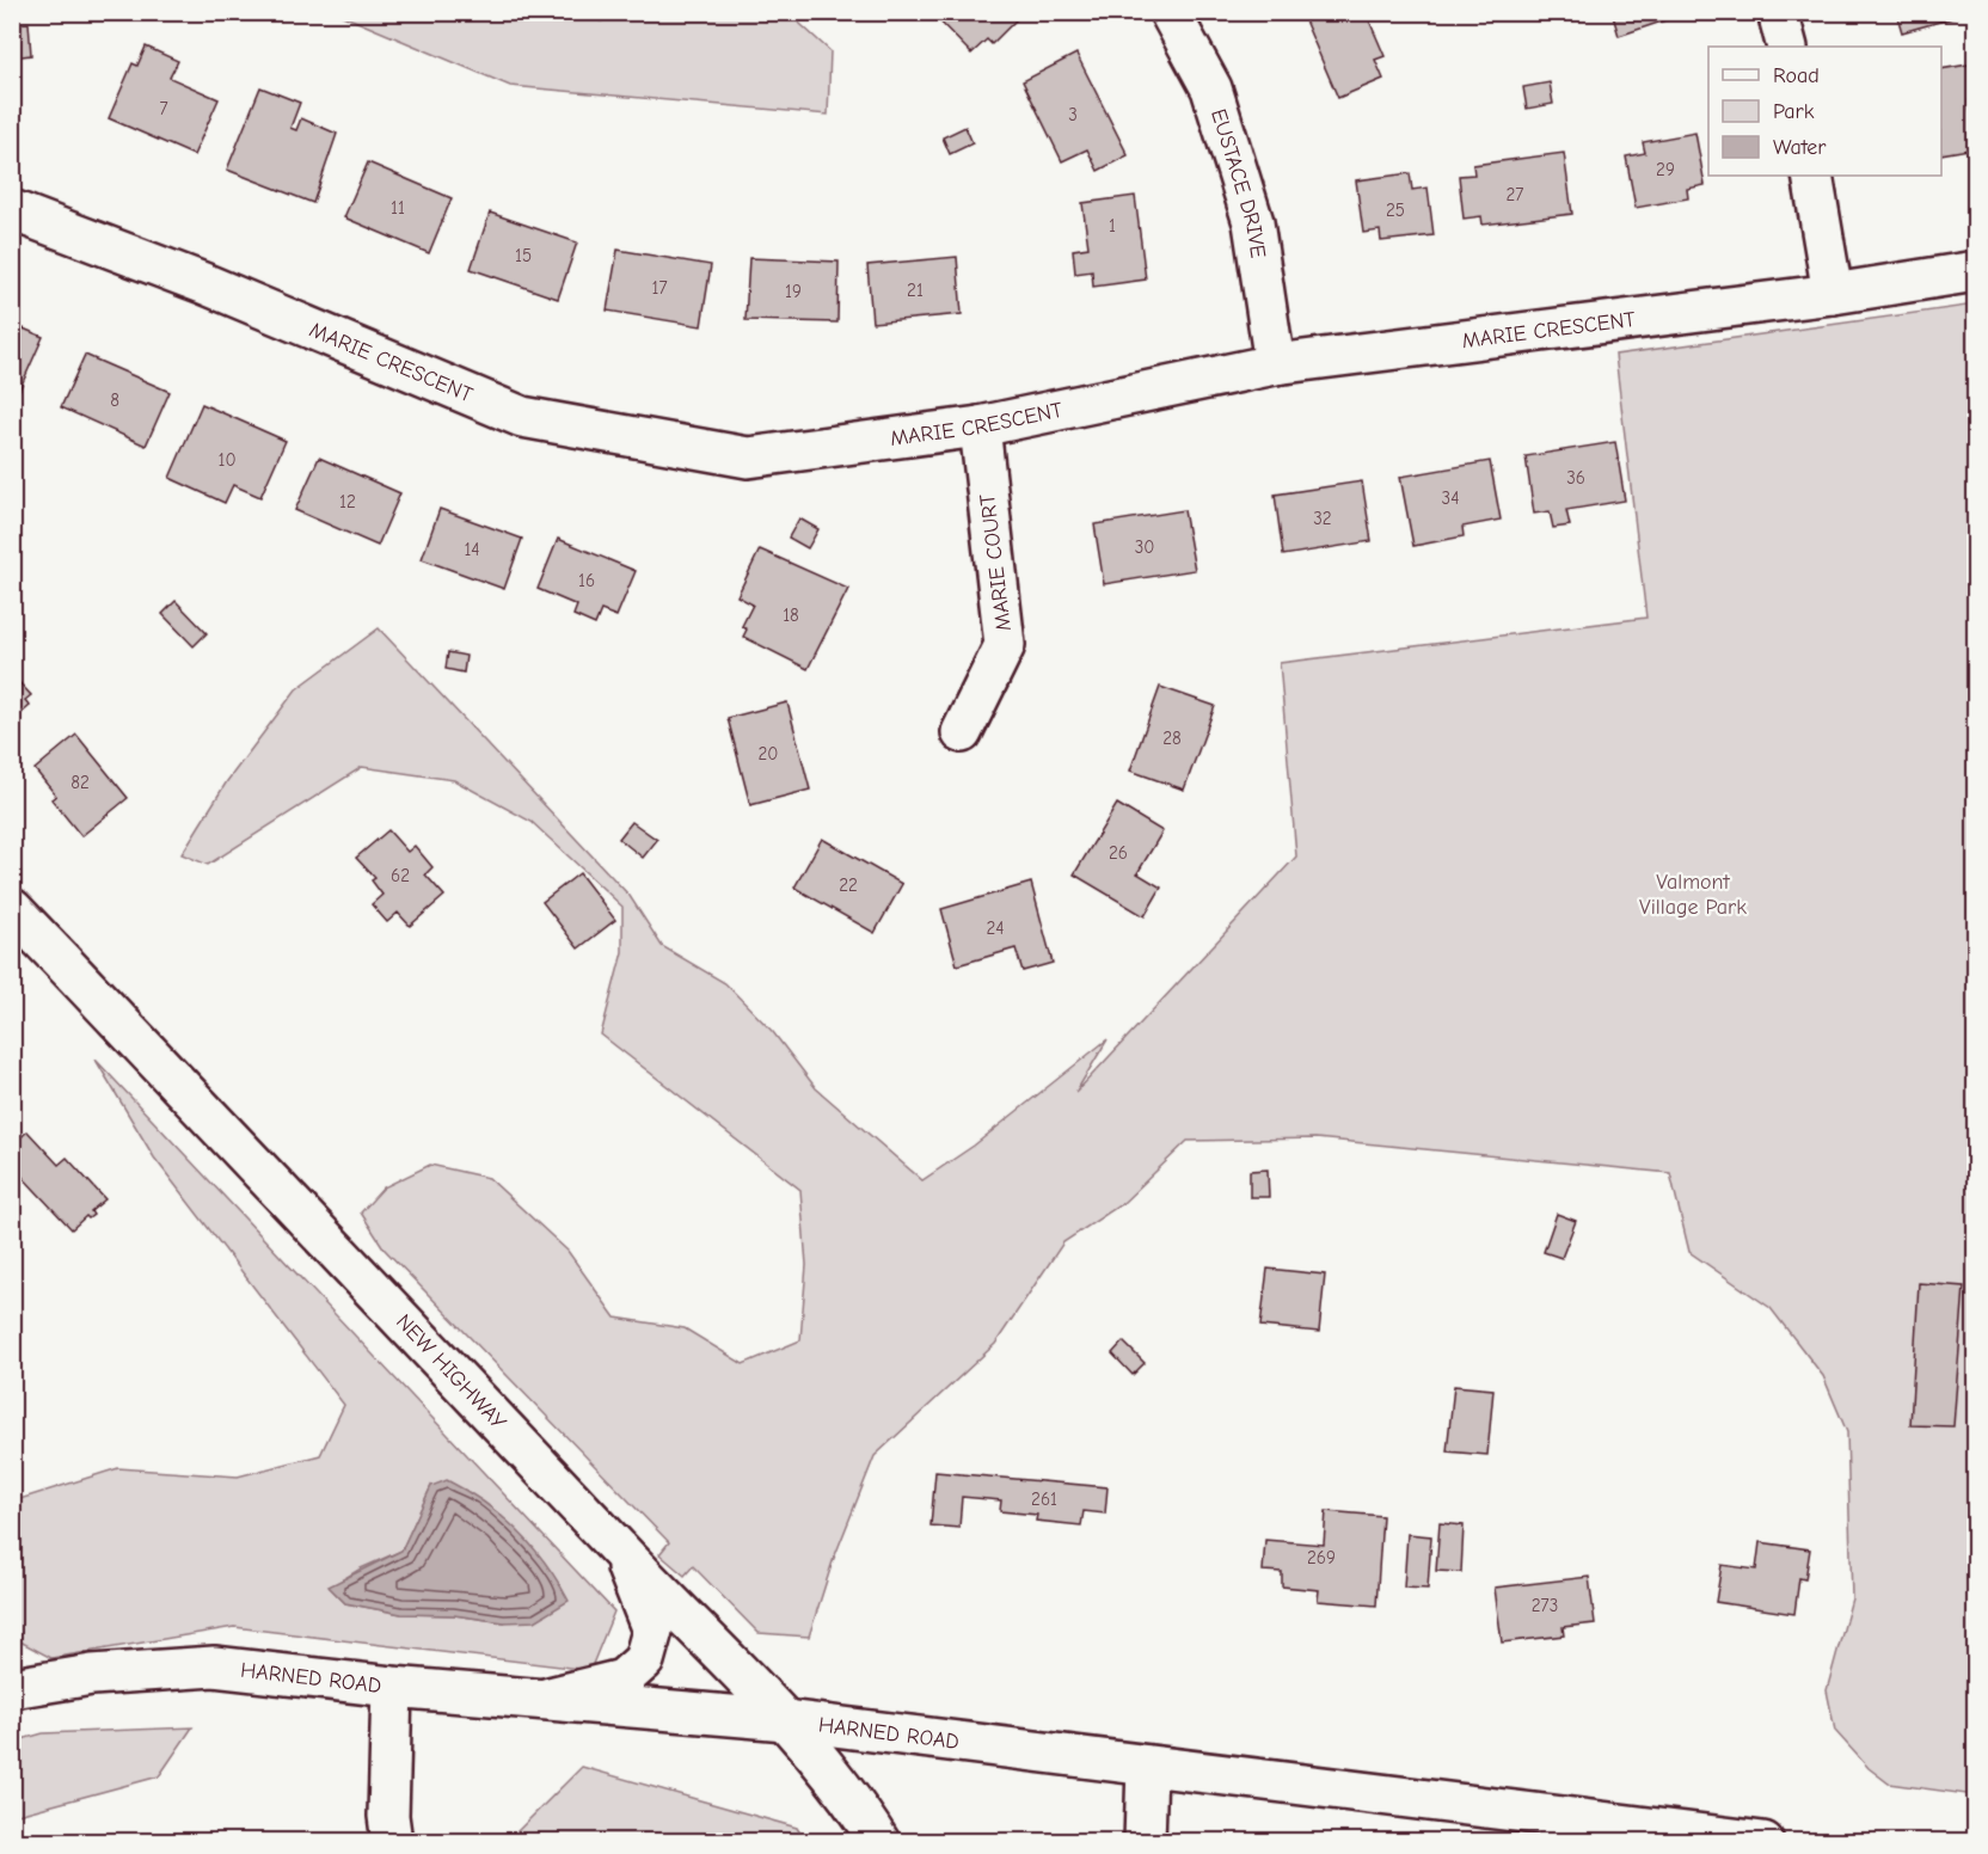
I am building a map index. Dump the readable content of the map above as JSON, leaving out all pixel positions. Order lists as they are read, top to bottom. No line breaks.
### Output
{"streets":{"street":["EUSTACE DRIVE","MARIE CRESCENT","MARIE COURT","NEW HIGHWAY","HARNED ROAD"]},"crossings":[["EUSTACE DRIVE","MARIE CRESCENT"],["MARIE CRESCENT","MARIE COURT"],["NEW HIGHWAY","HARNED ROAD"]],"parks":["Valmont Village Park"],"house_numbers":["7","3","29","27","11","25","1","15","17","21","19","8","10","36","34","12","32","30","14","16","18","28","20","82","26","62","22","24","261","269","273"],"legend":["Road","Park","Water"]}
